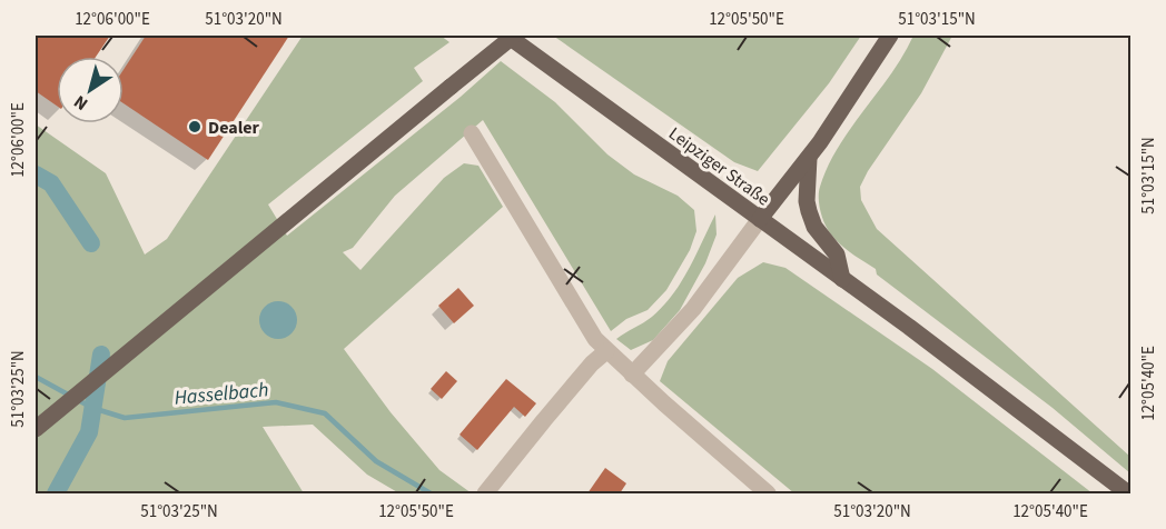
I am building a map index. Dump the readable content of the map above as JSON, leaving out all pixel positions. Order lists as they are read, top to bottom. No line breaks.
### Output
{"streets":{"main road":["Leipziger Straße"]},"water":["Hasselbach"],"places":["Dealer"],"north":"bottom left","coordinates":["12°06'00\"E","51°03'20\"N","12°05'50\"E","51°03'15\"N","12°05'40\"E","51°03'25\"N"]}
